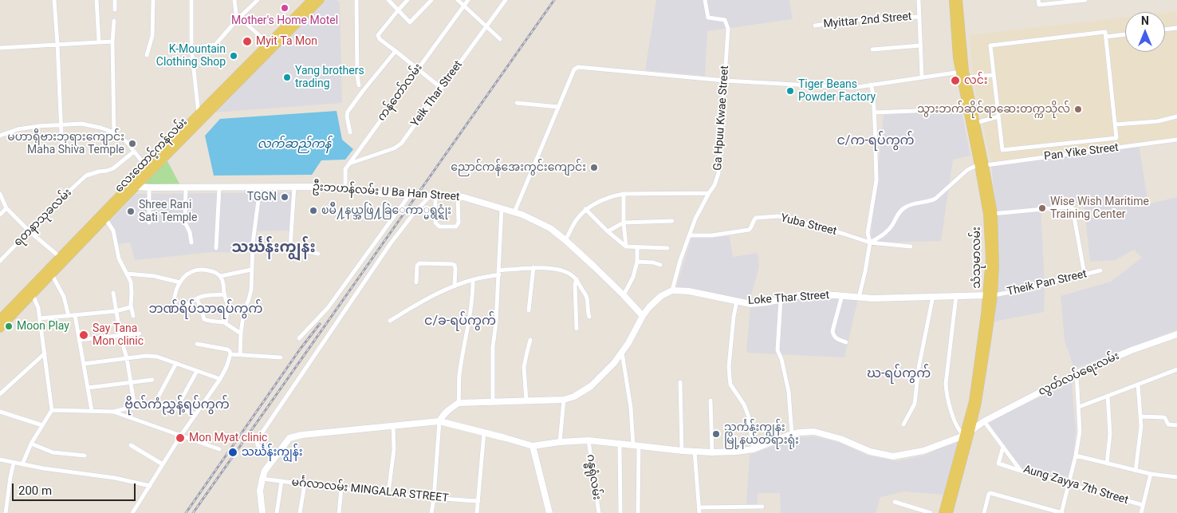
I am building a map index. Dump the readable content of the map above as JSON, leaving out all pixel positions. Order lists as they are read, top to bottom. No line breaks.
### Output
{"streets":{"main road":["လေးထောင့်ကန်လမ်း","သံသုမာလမ်း"],"street":["Myittar 2nd Street","ကန်တော်လမ်း","Yeik Thar Street","Ga Hpuu Kwae Street","Pan Yike Street","ဦးဘဟန်လမ်း U Ba Han Street","ရတနာသုခလမ်း","Yuba Street","Theik Pan Street","Loke Thar Street","လွတ်လပ်ရေးလမ်း","ဂန္ဓရုံလမ်း","Aung Zayya 7th Street","မင်္ဂလာလမ်း MINGALAR STREET"]},"crossings":[["ကန်တော်လမ်း","Yeik Thar Street"],["ကန်တော်လမ်း","ဦးဘဟန်လမ်း U Ba Han Street"],["Ga Hpuu Kwae Street","Yuba Street"],["Ga Hpuu Kwae Street","Loke Thar Street"],["Pan Yike Street","သံသုမာလမ်း"],["လေးထောင့်ကန်လမ်း","ဦးဘဟန်လမ်း U Ba Han Street"],["သံသုမာလမ်း","Theik Pan Street"],["သံသုမာလမ်း","Loke Thar Street"],["သံသုမာလမ်း","လွတ်လပ်ရေးလမ်း"],["Theik Pan Street","Loke Thar Street"],["လွတ်လပ်ရေးလမ်း","Aung Zayya 7th Street"]],"districts":["င/က-ရပ်ကွက်","သင်္ဃန်းကျွန်း","ဘဏ်ရိပ်သာရပ်ကွက်","င/ခ-ရပ်ကွက်","ဃ-ရပ်ကွက်","ဗိုလ်ကံညွှန့်ရပ်ကွက်"],"water":["လက်ဆည်ကန်"],"places":["Mother's Home Motel","Myit Ta Mon","K-Mountain Clothing Shop","Yang brothers trading","လင်း","Tiger Beans Powder Factory","သွားဘက်‌ဆိုင်ရာဆေးတက္ကသိုလ်","မဟာရှီဗားဘုရားကျောင်း Maha Shiva Temple","ညောင်ကန်အေးကွင်းကျောင်း","TGGN","Wise Wish Maritime Training Center","ၿမိဳ႔နယ္အဖြဲ႔ခြဲေကာ္မရွင္ရုံး","Shree Rani Sati Temple","Moon Play","Say Tana Mon clinic","သင်္ကန်းကျွန်း မြို့နယ်တရားရုံး","Mon Myat clinic","သင်္ဃန်းကျွန်း"],"scale_bar":"200 m","north":"top"}
